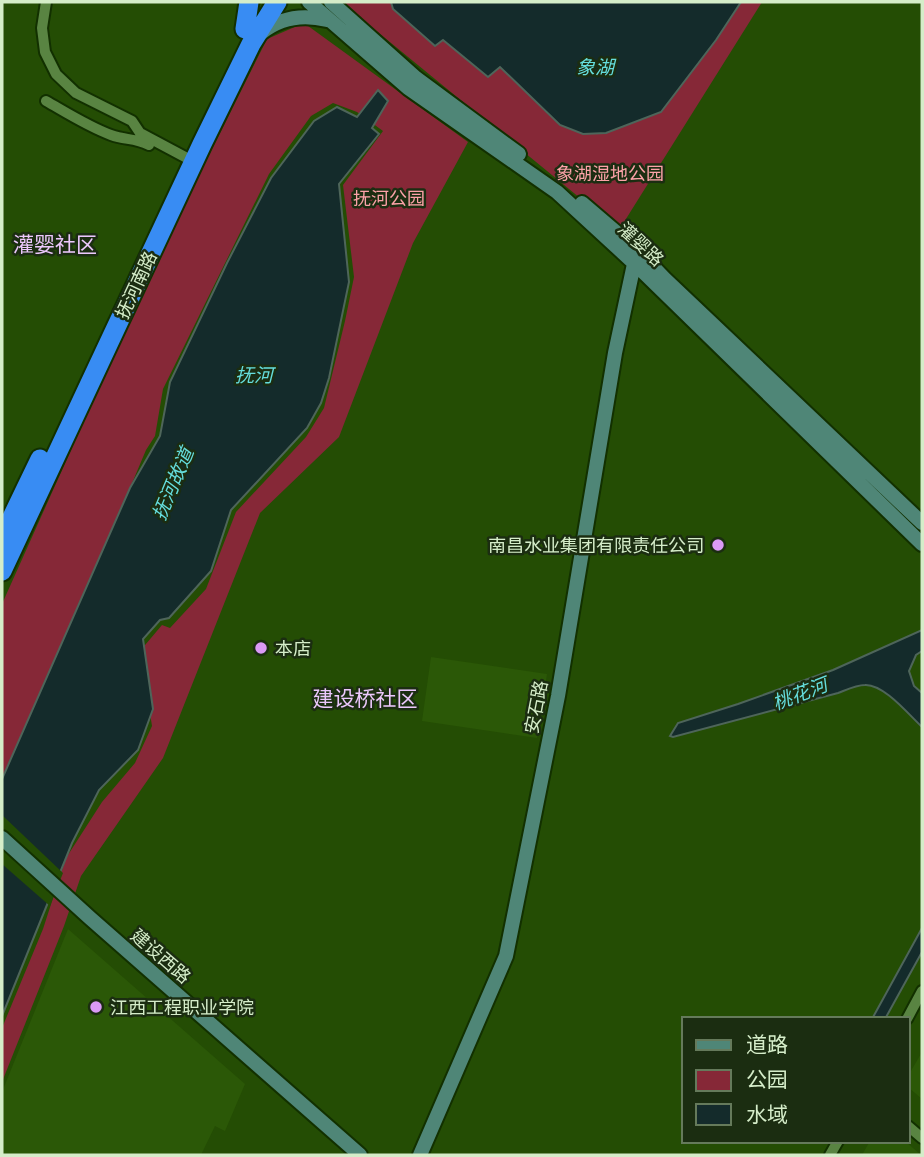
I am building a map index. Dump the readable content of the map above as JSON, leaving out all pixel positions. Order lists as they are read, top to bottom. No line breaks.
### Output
{"streets":{"highway":["抚河南路"],"main road":["灌婴路","安石路","建设西路"]},"crossings":[["灌婴路","安石路"]],"districts":["灌婴社区","建设桥社区"],"water":["象湖","抚河","抚河故道","桃花河"],"parks":["象湖湿地公园","抚河公园"],"places":["南昌水业集团有限责任公司","本店","江西工程职业学院"],"legend":["道路","公园","水域"]}
